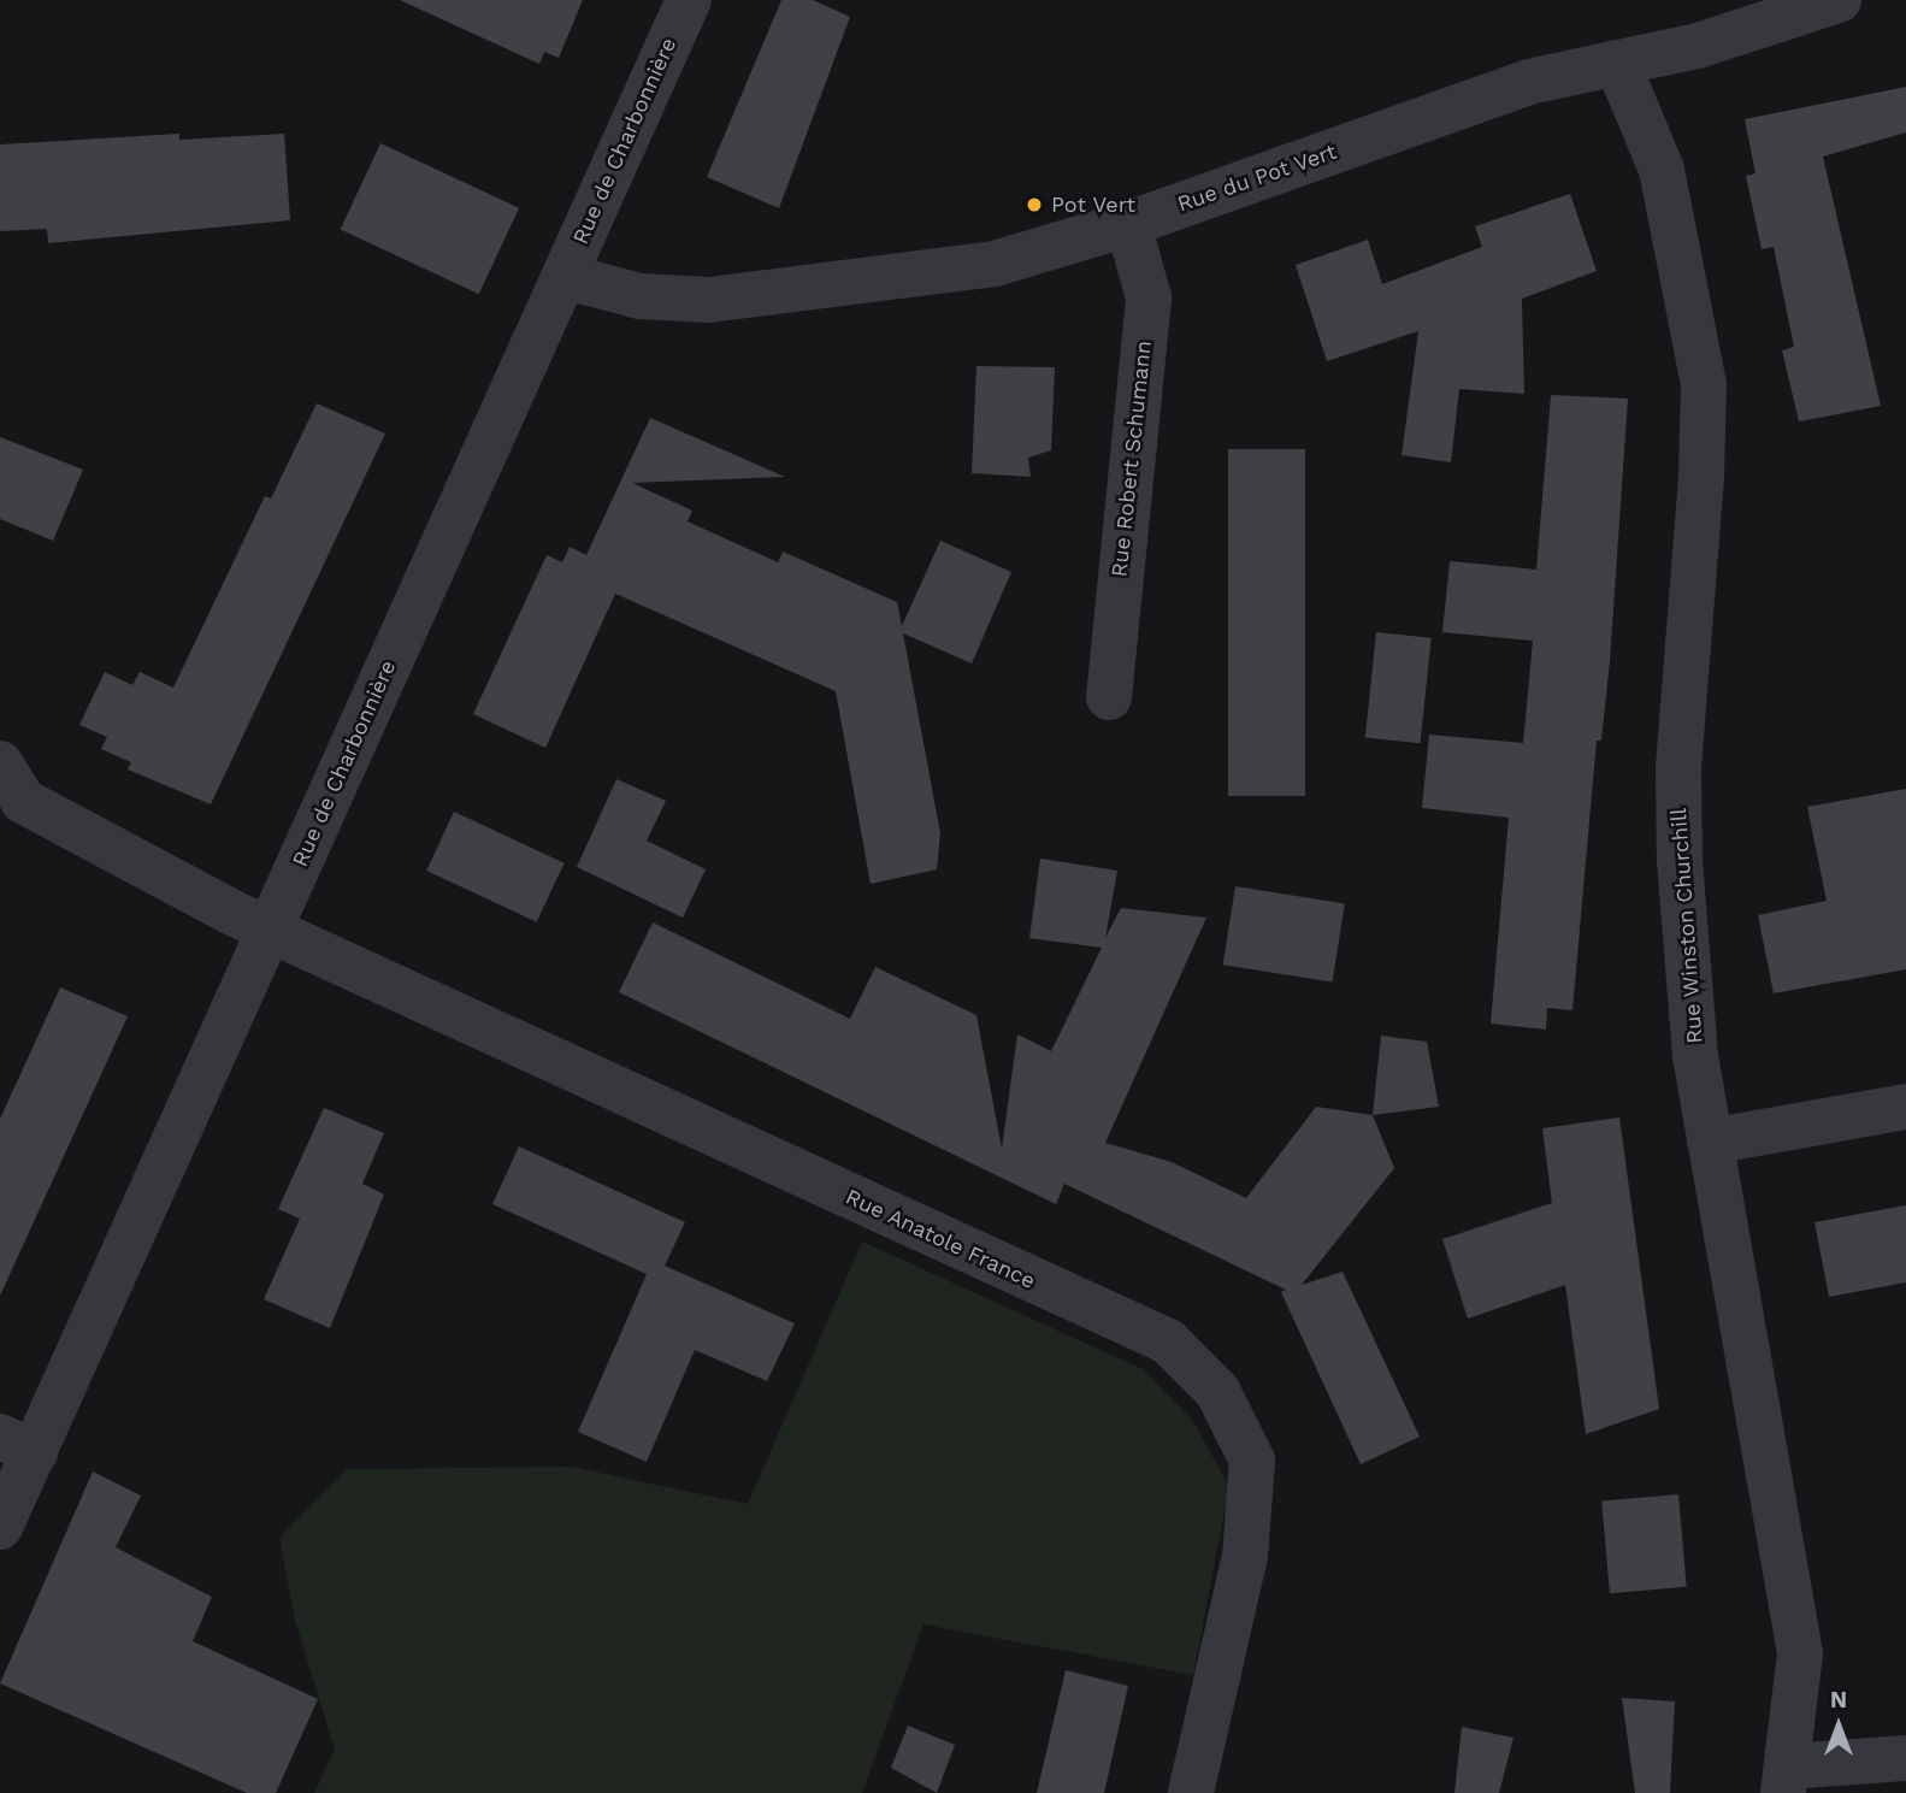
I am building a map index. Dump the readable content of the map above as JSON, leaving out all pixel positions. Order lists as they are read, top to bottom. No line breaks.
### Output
{"streets":{"street":["Rue de Charbonnière","Rue du Pot Vert","Rue Robert Schumann","Rue Winston Churchill","Rue Anatole France"]},"crossings":[["Rue de Charbonnière","Rue du Pot Vert"],["Rue de Charbonnière","Rue Anatole France"],["Rue du Pot Vert","Rue Robert Schumann"],["Rue du Pot Vert","Rue Winston Churchill"]],"places":["Pot Vert"],"north":"top"}
